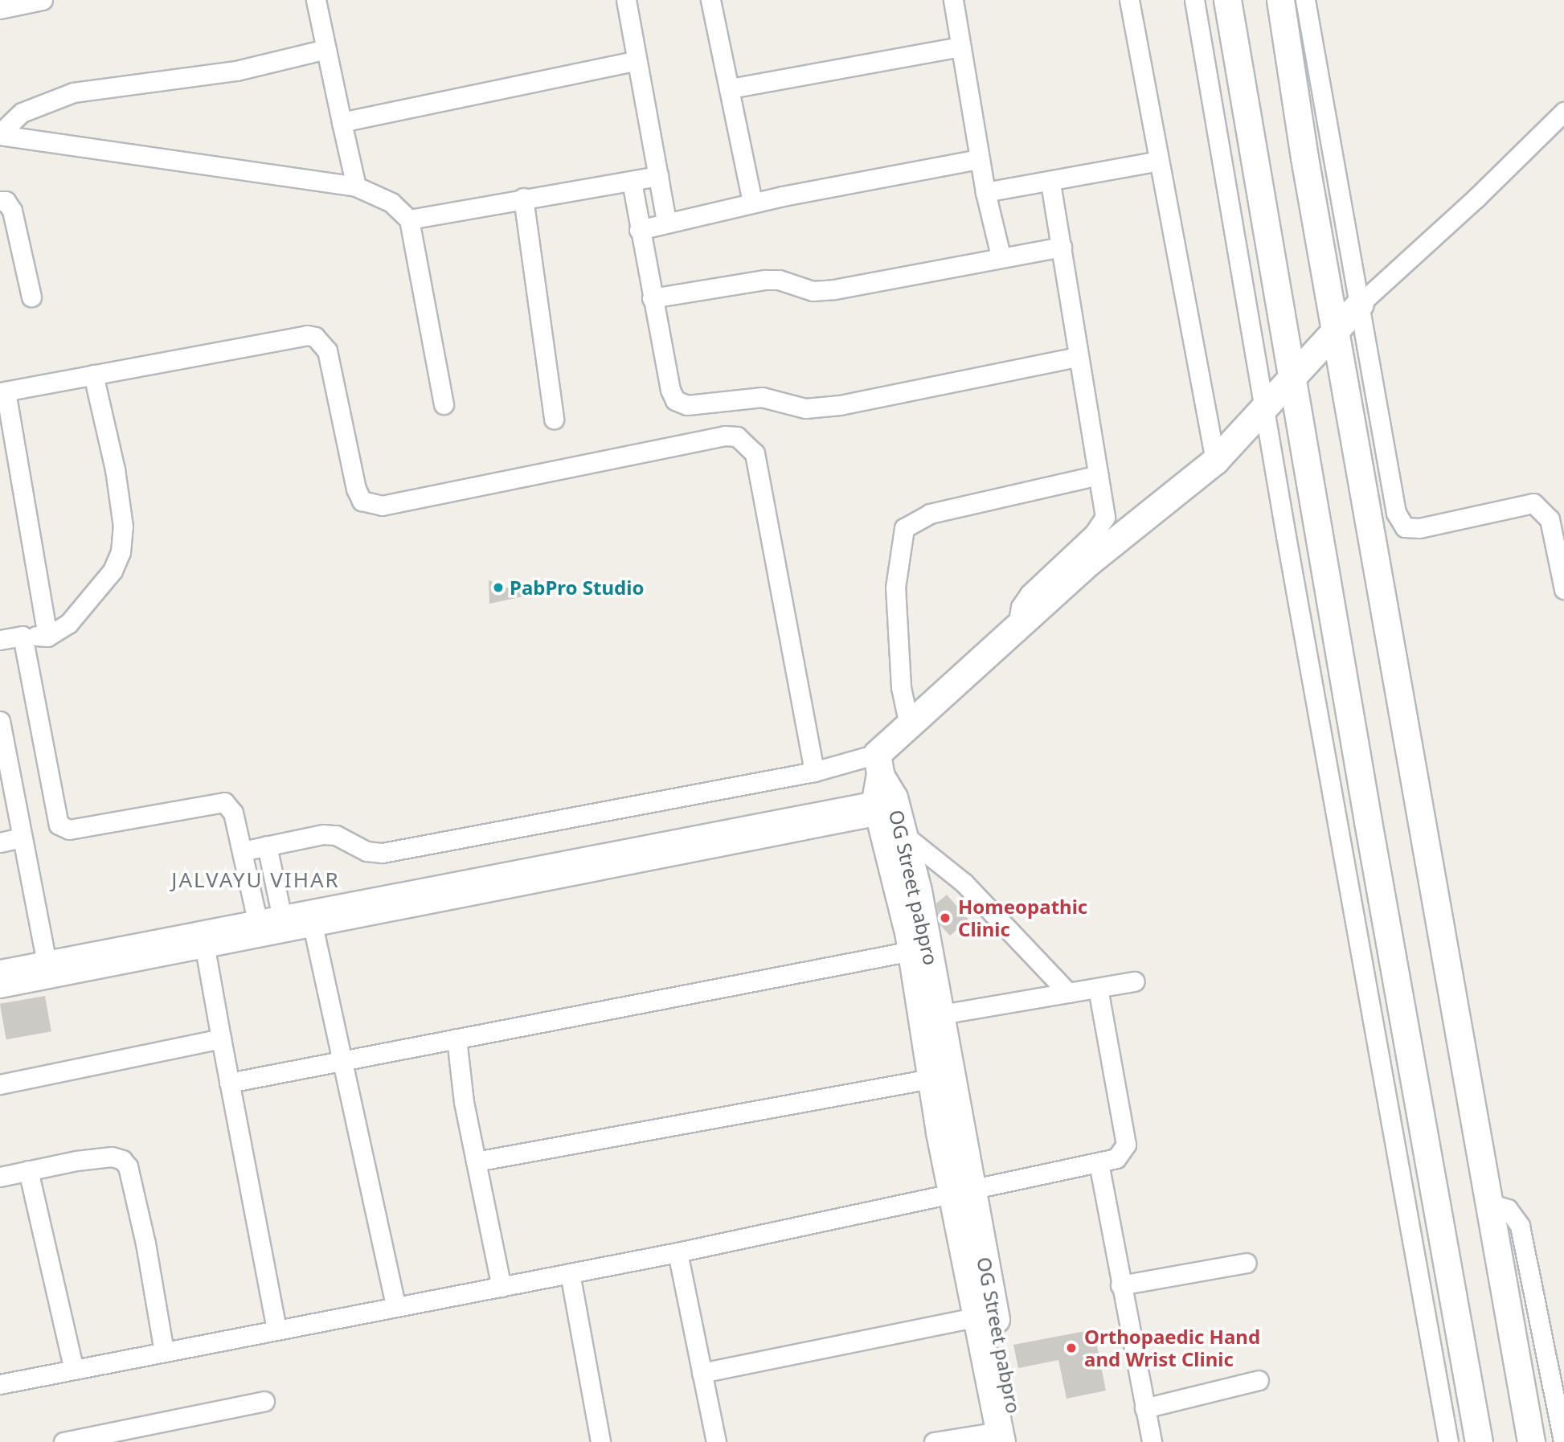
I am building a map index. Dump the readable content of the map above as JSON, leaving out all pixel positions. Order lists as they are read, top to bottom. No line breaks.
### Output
{"streets":{"main road":["OG Street pabpro"]},"districts":["JALVAYU VIHAR"],"places":["PabPro Studio","Homeopathic Clinic","Orthopaedic Hand and Wrist Clinic"]}
